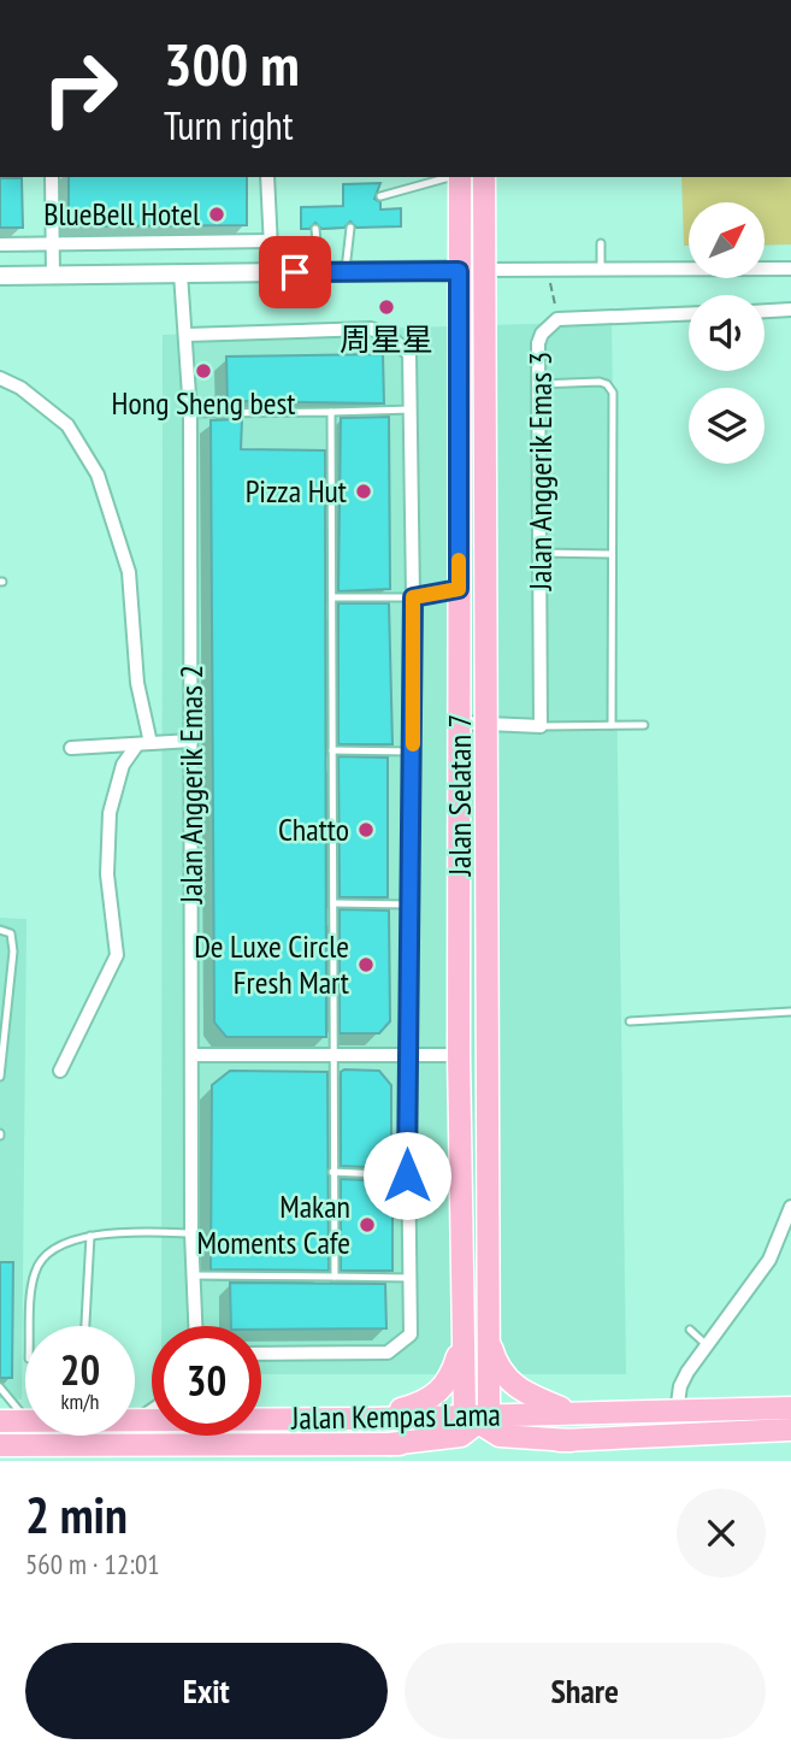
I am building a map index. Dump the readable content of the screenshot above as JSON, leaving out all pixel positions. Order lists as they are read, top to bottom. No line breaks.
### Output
{"streets":{"main road":["Jalan Selatan 7","Jalan Kempas Lama"],"street":["Jalan Anggerik Emas 3","Jalan Anggerik Emas 2"]},"crossings":[["Jalan Selatan 7","Jalan Kempas Lama"]],"places":["BlueBell Hotel","周星星","Hong Sheng best","Pizza Hut","Chatto","De Luxe Circle Fresh Mart","Makan Moments Cafe"],"north":"top right","page":{"turn":["300 m","Turn right"],"speed":"20 km/h","limit":"30","heading":["2 min","560 m · 12:01"],"buttons":["Exit","Share"]}}
